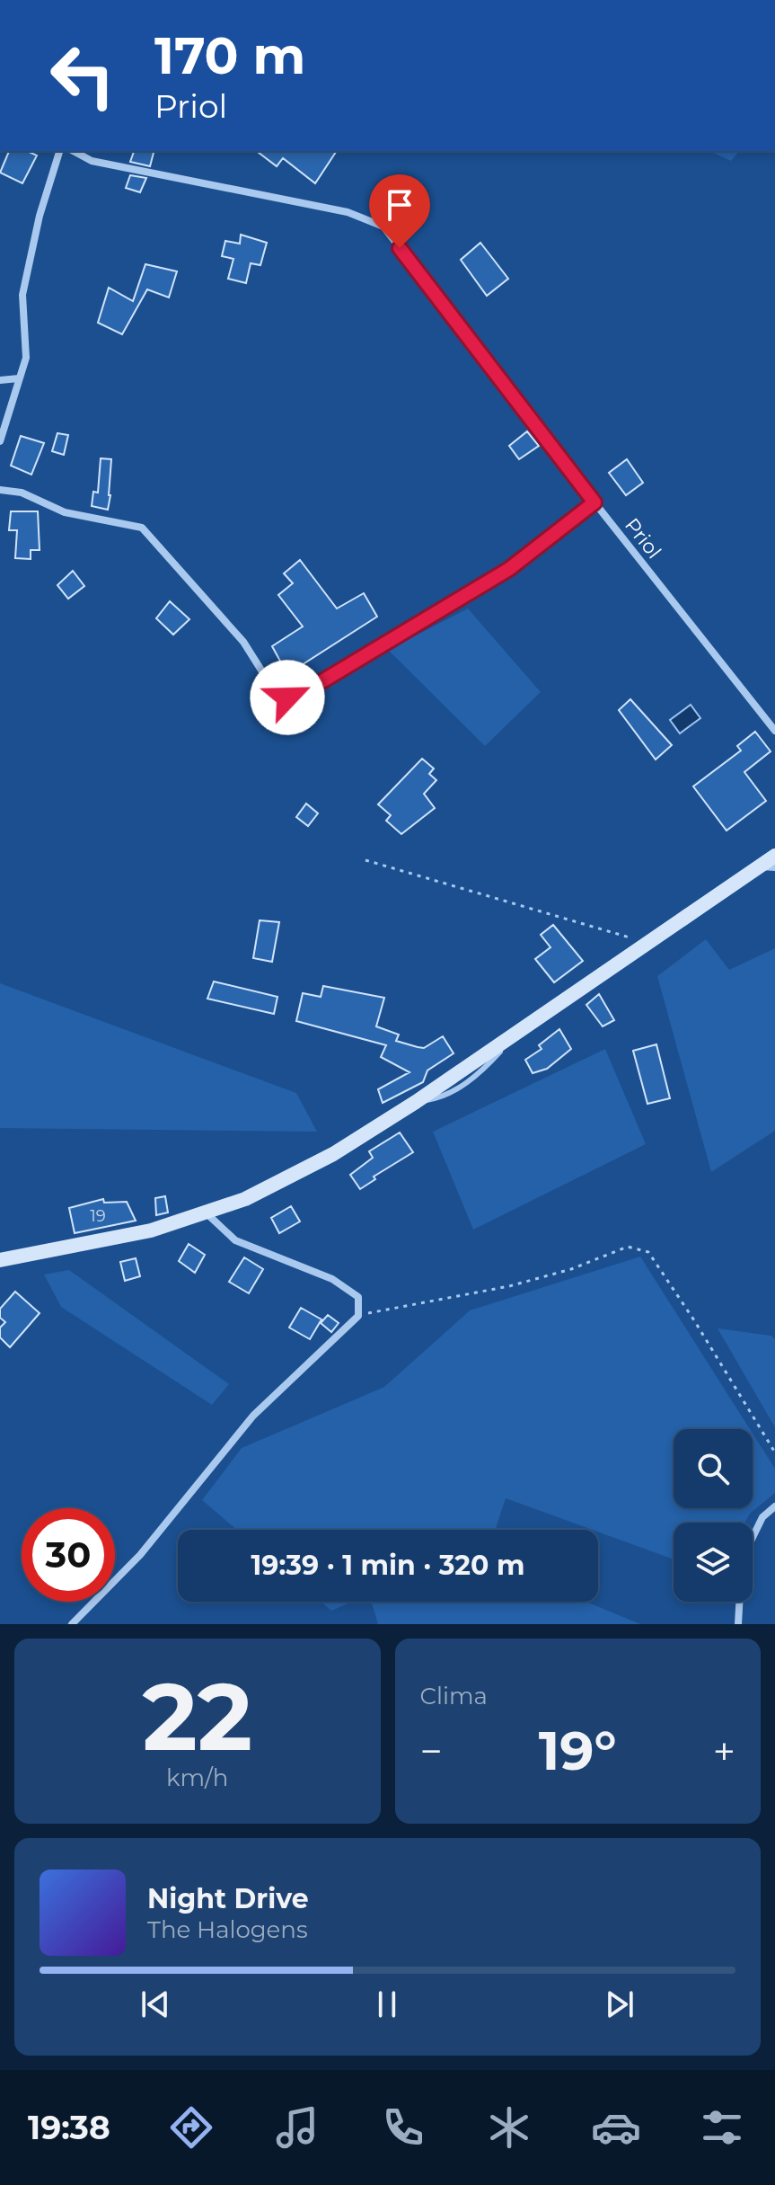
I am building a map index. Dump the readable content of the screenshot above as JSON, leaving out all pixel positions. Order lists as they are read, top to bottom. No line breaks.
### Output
{"streets":{"street":["Priol"]},"house_numbers":["19"],"page":{"turn":["170 m","Priol"],"limit":"30","trip":"19:39 · 1 min · 320 m","tile":[["22","km/h"],"Clima"],"heat":["−","19°","+"],"song":["Night Drive","The Halogens"],"tabs":"19:38"}}
